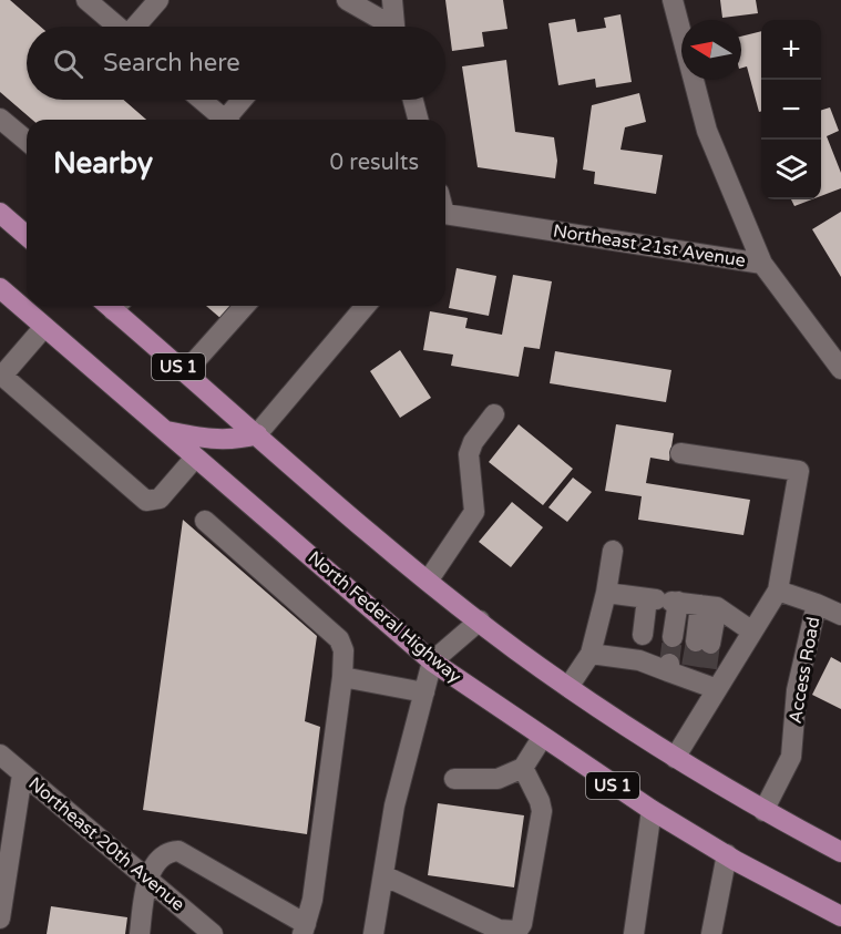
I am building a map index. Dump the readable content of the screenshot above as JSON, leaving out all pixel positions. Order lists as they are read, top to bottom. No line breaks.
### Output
{"streets":{"main road":["US 1","North Federal Highway"],"street":["Northeast 21st Avenue","Access Road","Northeast 20th Avenue"]},"crossings":[["US 1","Access Road"]],"north":"left","page":{"map_buttons":["+","−"],"search":"Search here","heading":["Nearby","0 results"]}}
